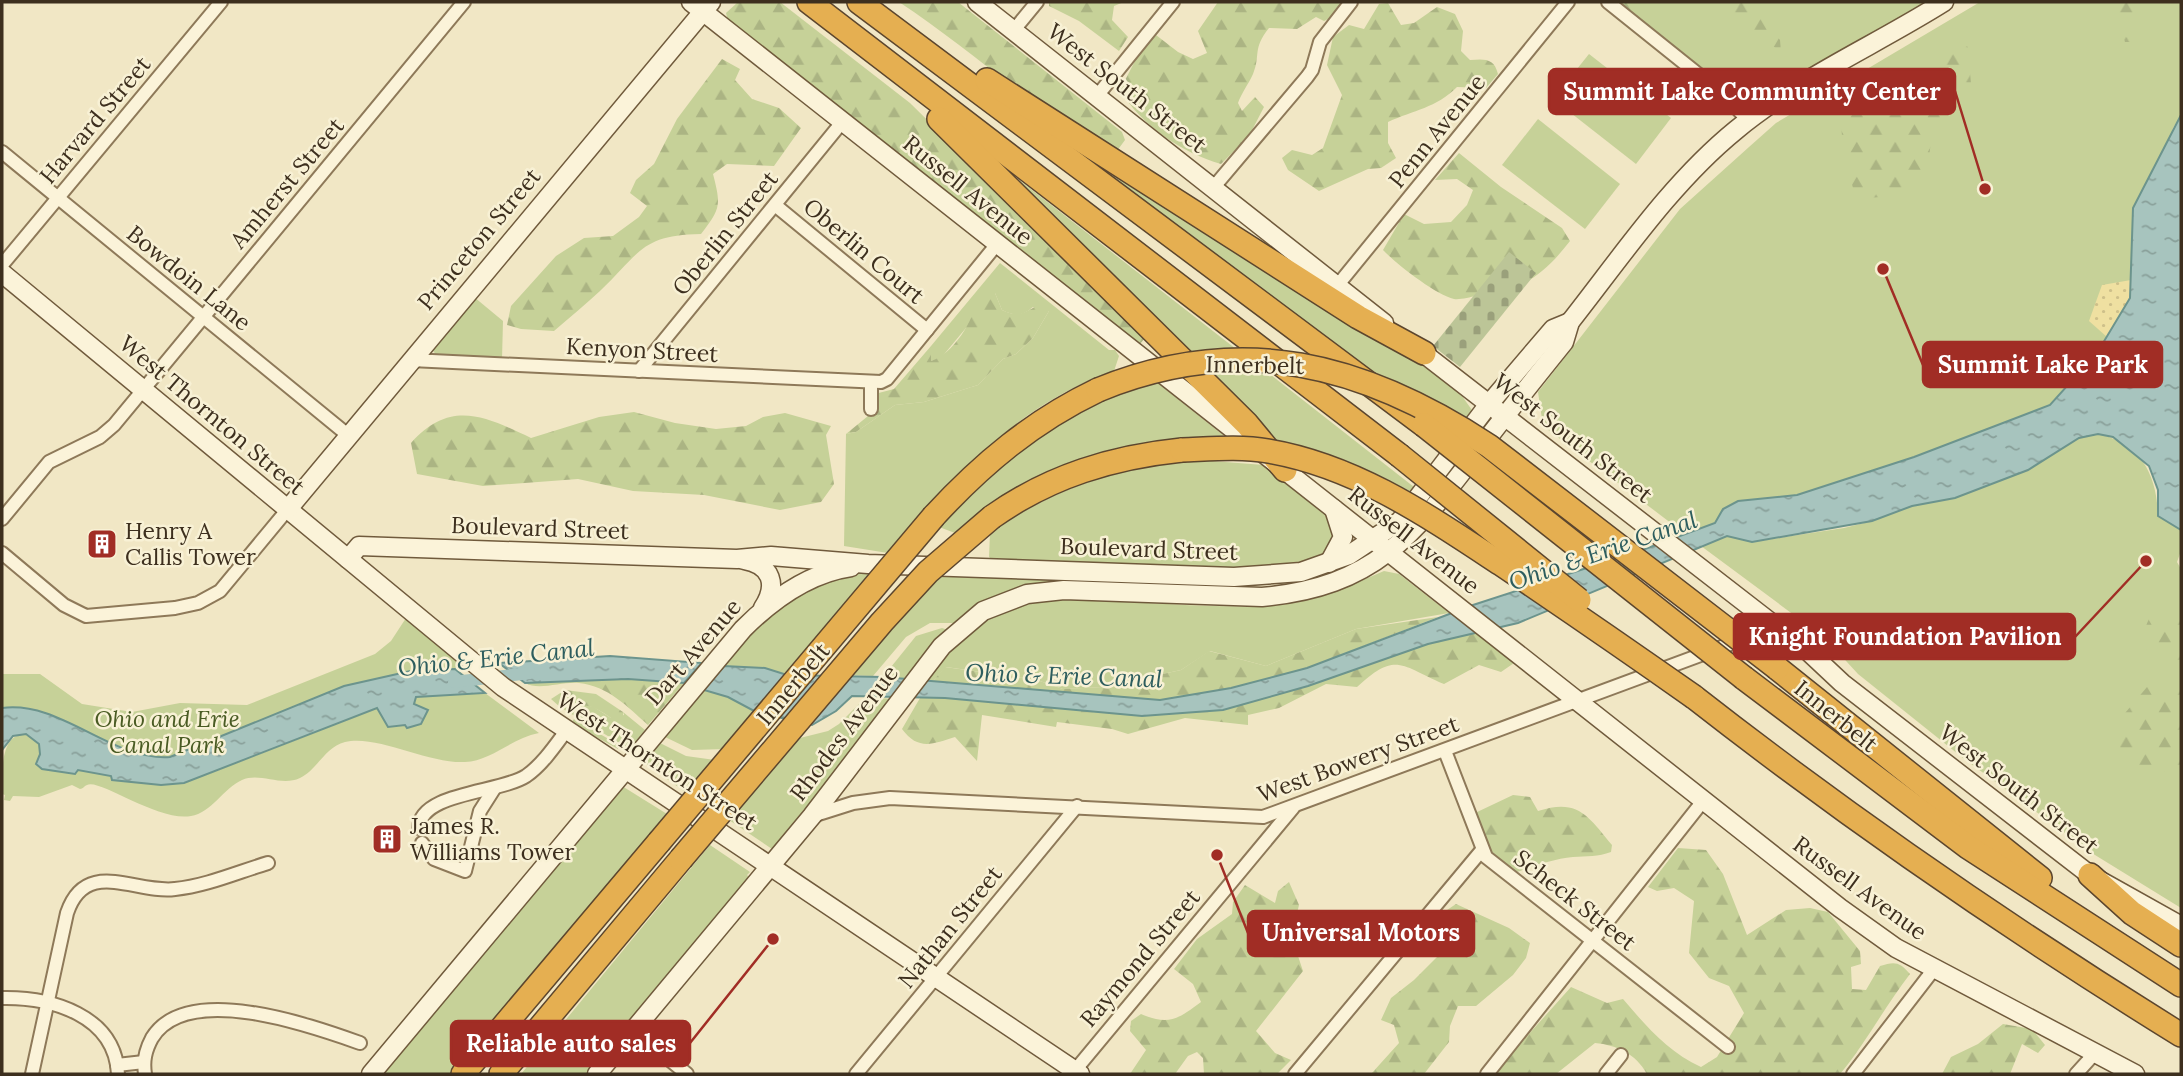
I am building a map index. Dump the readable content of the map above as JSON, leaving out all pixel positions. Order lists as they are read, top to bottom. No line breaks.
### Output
{"streets":{"highway":["Innerbelt"],"main road":["West South Street","Russell Avenue","Princeton Street","West Thornton Street","Boulevard Street","Dart Avenue","Rhodes Avenue"],"street":["Harvard Street","Penn Avenue","Amherst Street","Oberlin Street","Oberlin Court","Bowdoin Lane","Kenyon Street","West Bowery Street","Scheck Street","Nathan Street","Raymond Street"]},"crossings":[["West South Street","Penn Avenue"],["West South Street","Boulevard Street"],["West South Street","West Bowery Street"],["Harvard Street","Bowdoin Lane"],["Amherst Street","Bowdoin Lane"],["Amherst Street","West Thornton Street"],["Russell Avenue","Oberlin Street"],["Russell Avenue","Princeton Street"],["Russell Avenue","Boulevard Street"],["Russell Avenue","West Bowery Street"],["Oberlin Street","Oberlin Court"],["Oberlin Street","Kenyon Street"],["Princeton Street","Bowdoin Lane"],["Princeton Street","Kenyon Street"],["Princeton Street","West Thornton Street"],["West Thornton Street","Boulevard Street"],["West Thornton Street","Dart Avenue"],["West Thornton Street","Rhodes Avenue"],["West Thornton Street","Nathan Street"],["West Thornton Street","Raymond Street"],["Boulevard Street","Dart Avenue"],["Boulevard Street","Rhodes Avenue"],["Rhodes Avenue","West Bowery Street"],["West Bowery Street","Scheck Street"],["West Bowery Street","Nathan Street"],["West Bowery Street","Raymond Street"]],"water":["Ohio & Erie Canal"],"parks":["Ohio and Erie Canal Park"],"places":{"other":["Summit Lake Community Center","Summit Lake Park","Knight Foundation Pavilion","Universal Motors","Reliable auto sales"],"building":["Henry A Callis Tower","James R. Williams Tower"]}}
